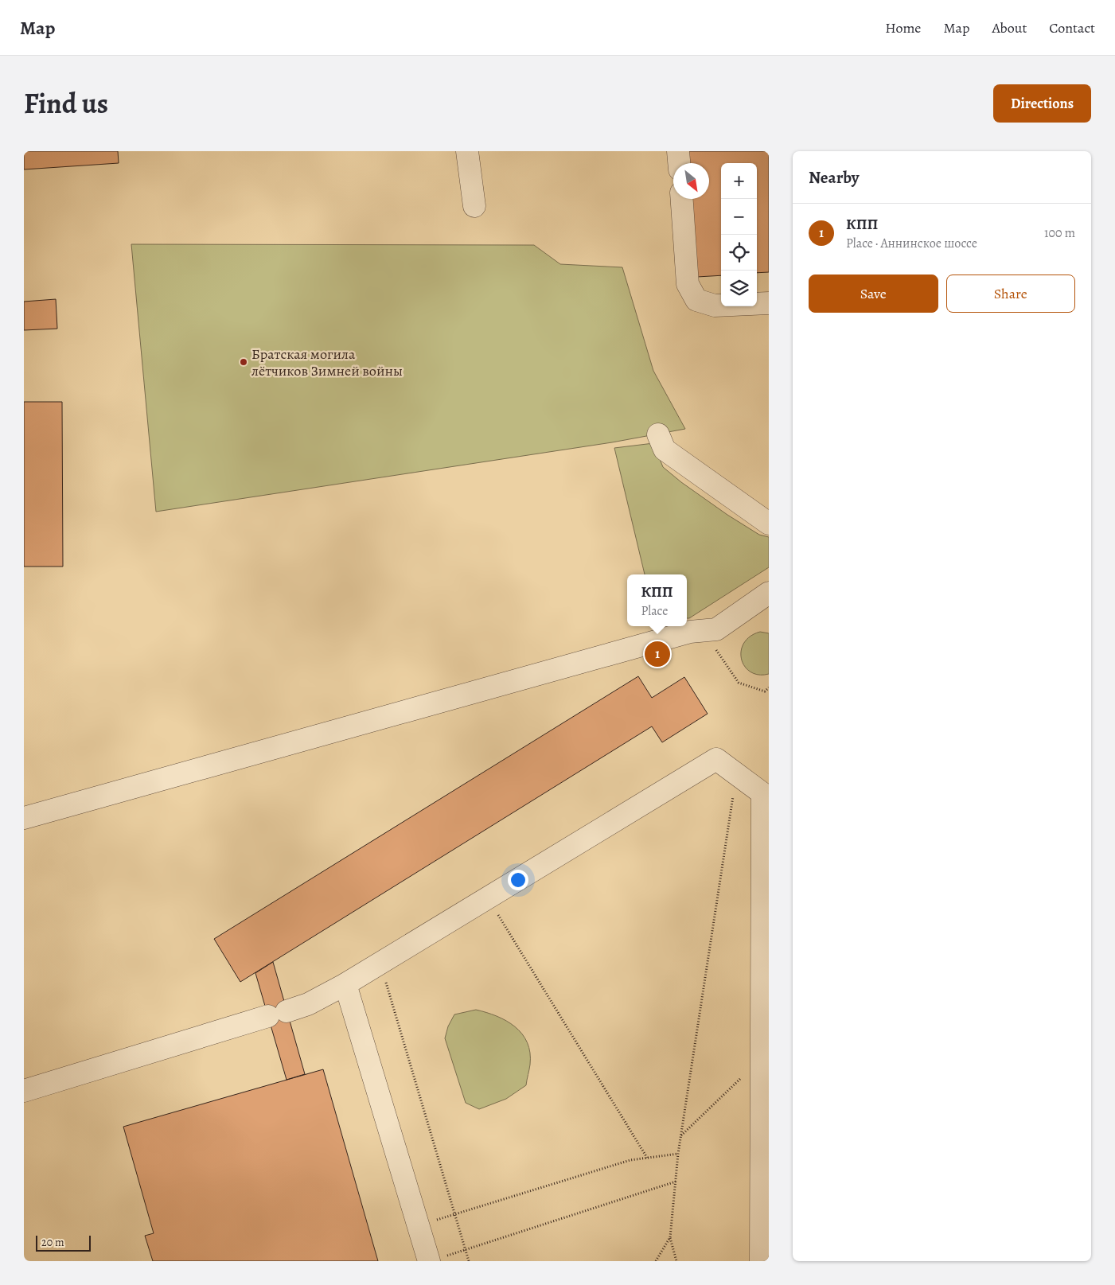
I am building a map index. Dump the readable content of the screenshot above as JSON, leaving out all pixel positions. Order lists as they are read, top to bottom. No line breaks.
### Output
{"places":["Братская могила лётчиков Зимней войны"],"scale_bar":"20 m","north":"bottom right","page":{"header":"Map","nav":["Home","Map","About","Contact"],"title":"Find us","buttons":["Directions",["Save","Share"]],"heading":"Nearby","map_buttons":["+","−"],"list":[{"mark":"1","name":"КПП","note":"Place · Аннинское шоссе","value":"100 m"}],"popup":["КПП","Place"],"pins":"1","scale":"20 m"}}
